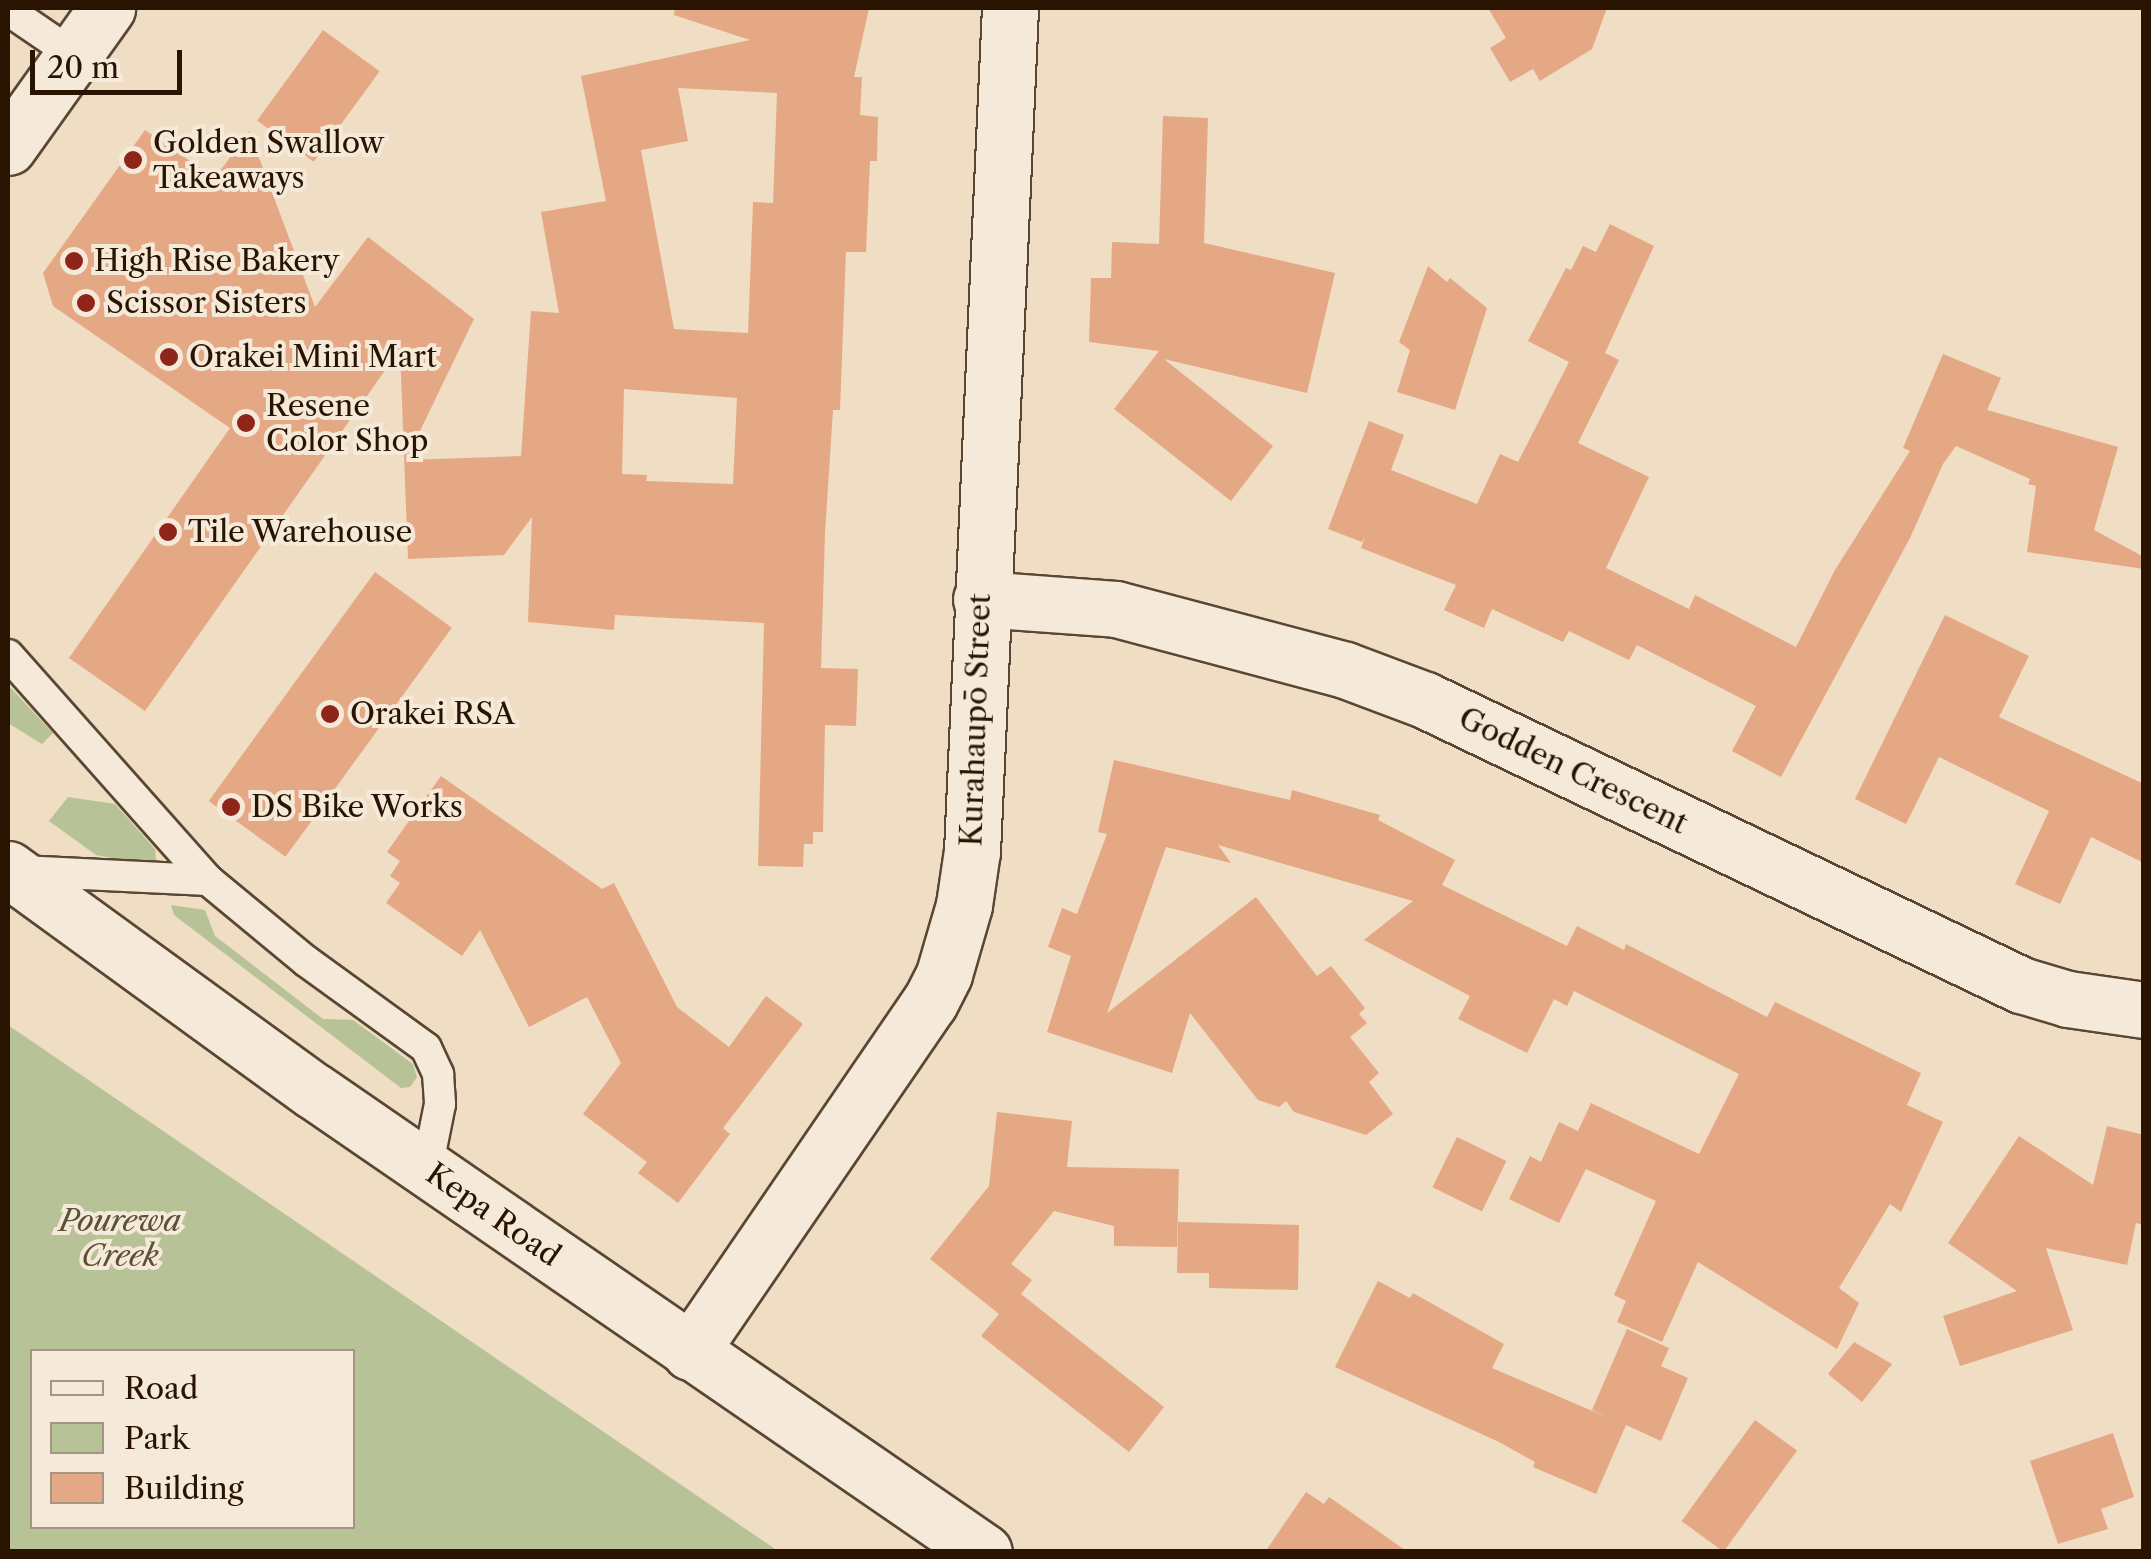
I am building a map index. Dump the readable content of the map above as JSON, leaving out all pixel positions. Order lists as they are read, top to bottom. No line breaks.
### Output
{"streets":{"street":["Kurahaupō Street","Godden Crescent","Kepa Road"]},"crossings":[["Kurahaupō Street","Godden Crescent"],["Kurahaupō Street","Kepa Road"]],"parks":["Pourewa Creek"],"places":["Golden Swallow Takeaways","High Rise Bakery","Scissor Sisters","Orakei Mini Mart","Resene Color Shop","Tile Warehouse","Orakei RSA","DS Bike Works"],"legend":["Road","Park","Building"],"scale_bar":"20 m"}
